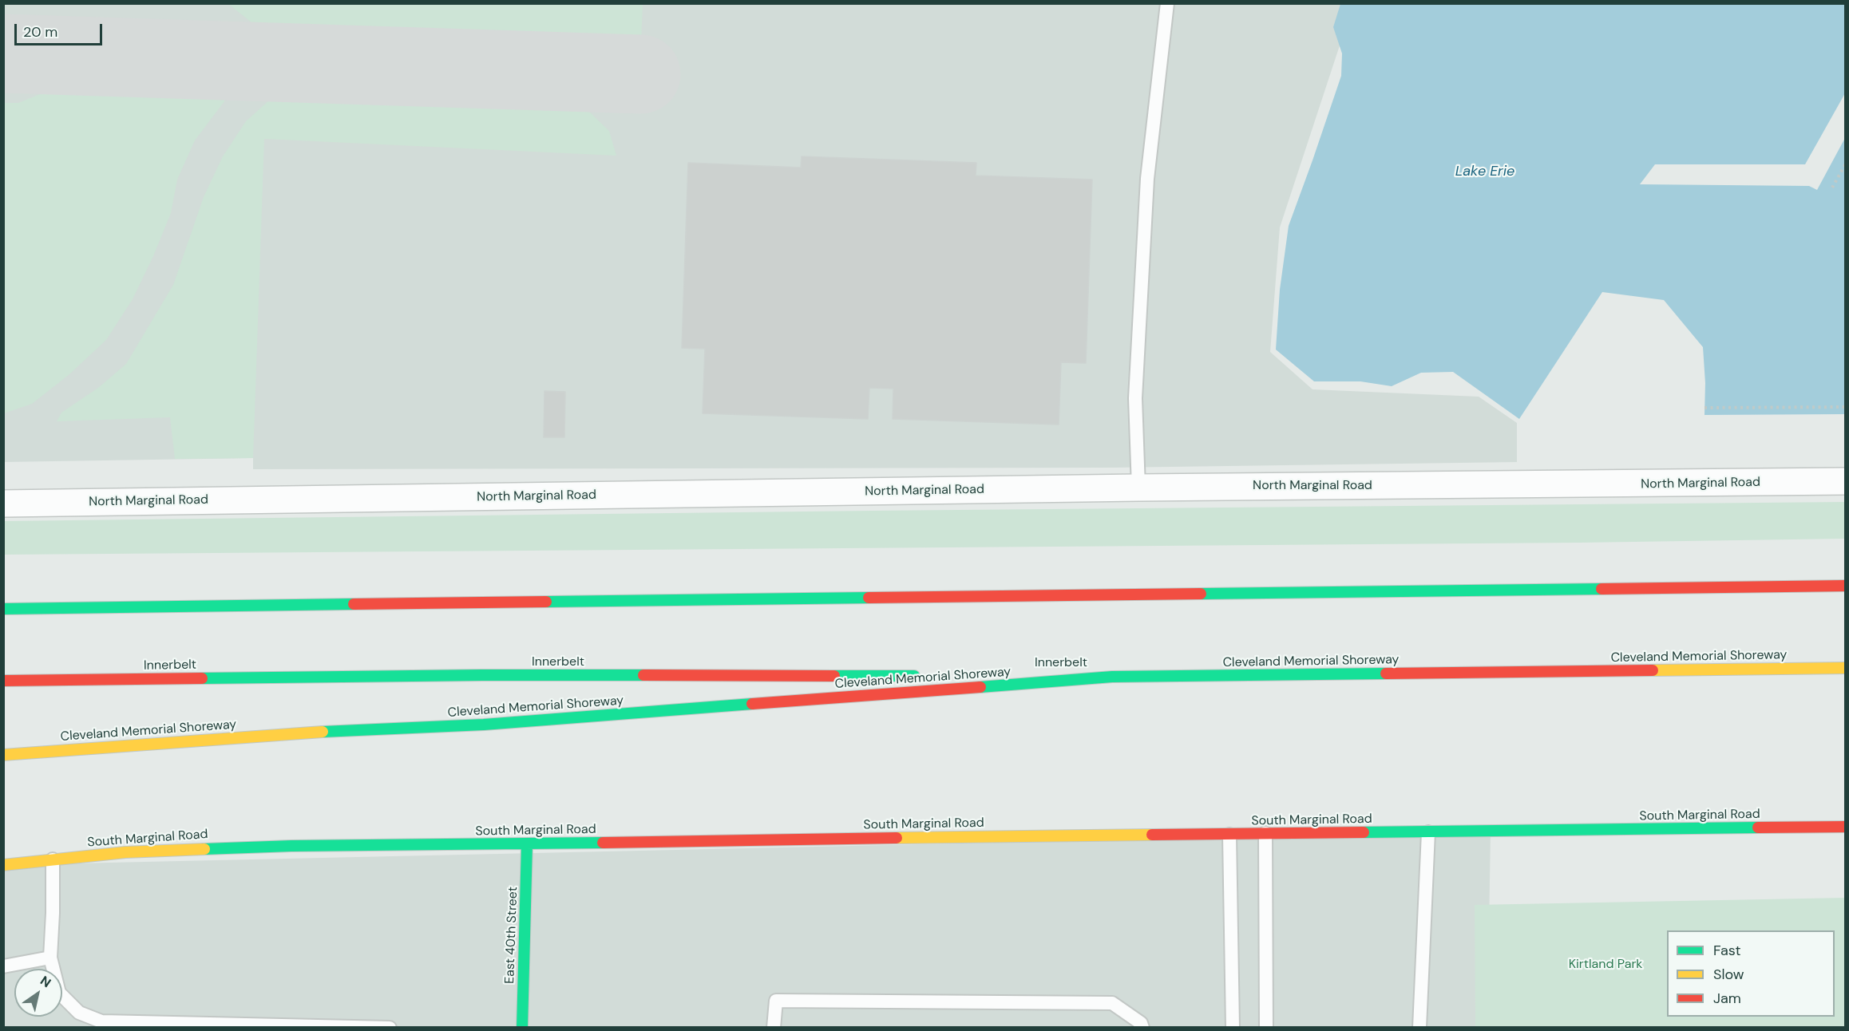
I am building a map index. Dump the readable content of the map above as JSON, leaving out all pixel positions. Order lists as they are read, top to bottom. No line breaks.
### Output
{"streets":{"main road":["Cleveland Memorial Shoreway","Innerbelt","South Marginal Road","East 40th Street"],"street":["North Marginal Road"]},"crossings":[["Cleveland Memorial Shoreway","Innerbelt"],["South Marginal Road","East 40th Street"]],"water":["Lake Erie"],"parks":["Kirtland Park"],"legend":["Fast","Slow","Jam"],"scale_bar":"20 m","north":"top right"}
